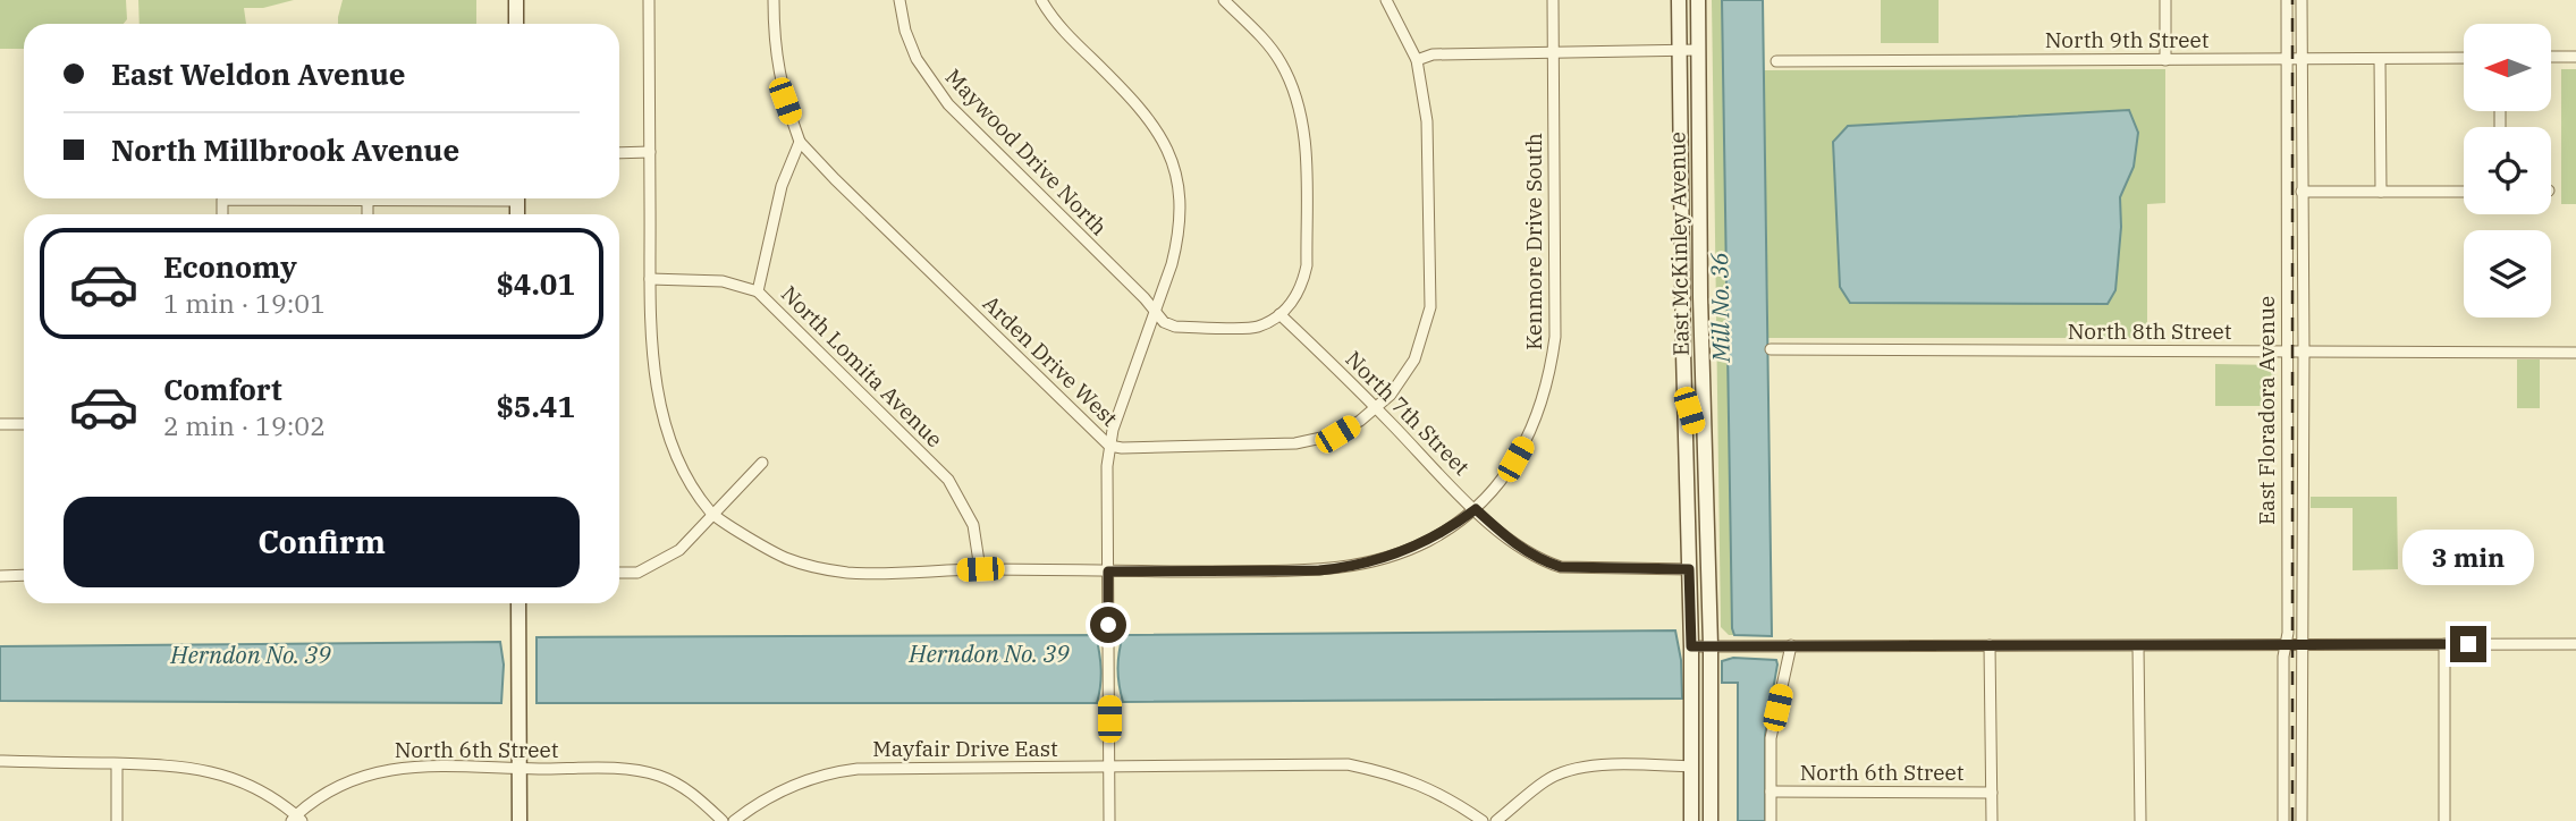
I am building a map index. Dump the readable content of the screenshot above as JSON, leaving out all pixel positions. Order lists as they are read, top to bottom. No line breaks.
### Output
{"streets":{"main road":["East McKinley Avenue"],"street":["North 9th Street","Maywood Drive North","Kenmore Drive South","North 8th Street","Arden Drive West","North Lomita Avenue","East Floradora Avenue","North 7th Street","Mayfair Drive East","North 6th Street"]},"crossings":[["North 9th Street","East Floradora Avenue"],["Kenmore Drive South","North Lomita Avenue"],["Kenmore Drive South","North 7th Street"],["East McKinley Avenue","North 7th Street"],["North 8th Street","East Floradora Avenue"],["Arden Drive West","North 7th Street"]],"water":["Mill No. 36","Herndon No. 39"],"north":"left","page":{"banner":["East Weldon Avenue","North Millbrook Avenue"],"list":[{"name":"Economy","note":"1 min · 19:01","value":"$4.01"},{"name":"Comfort","note":"2 min · 19:02","value":"$5.41"}],"buttons":"Confirm","bubble":"3 min"}}
